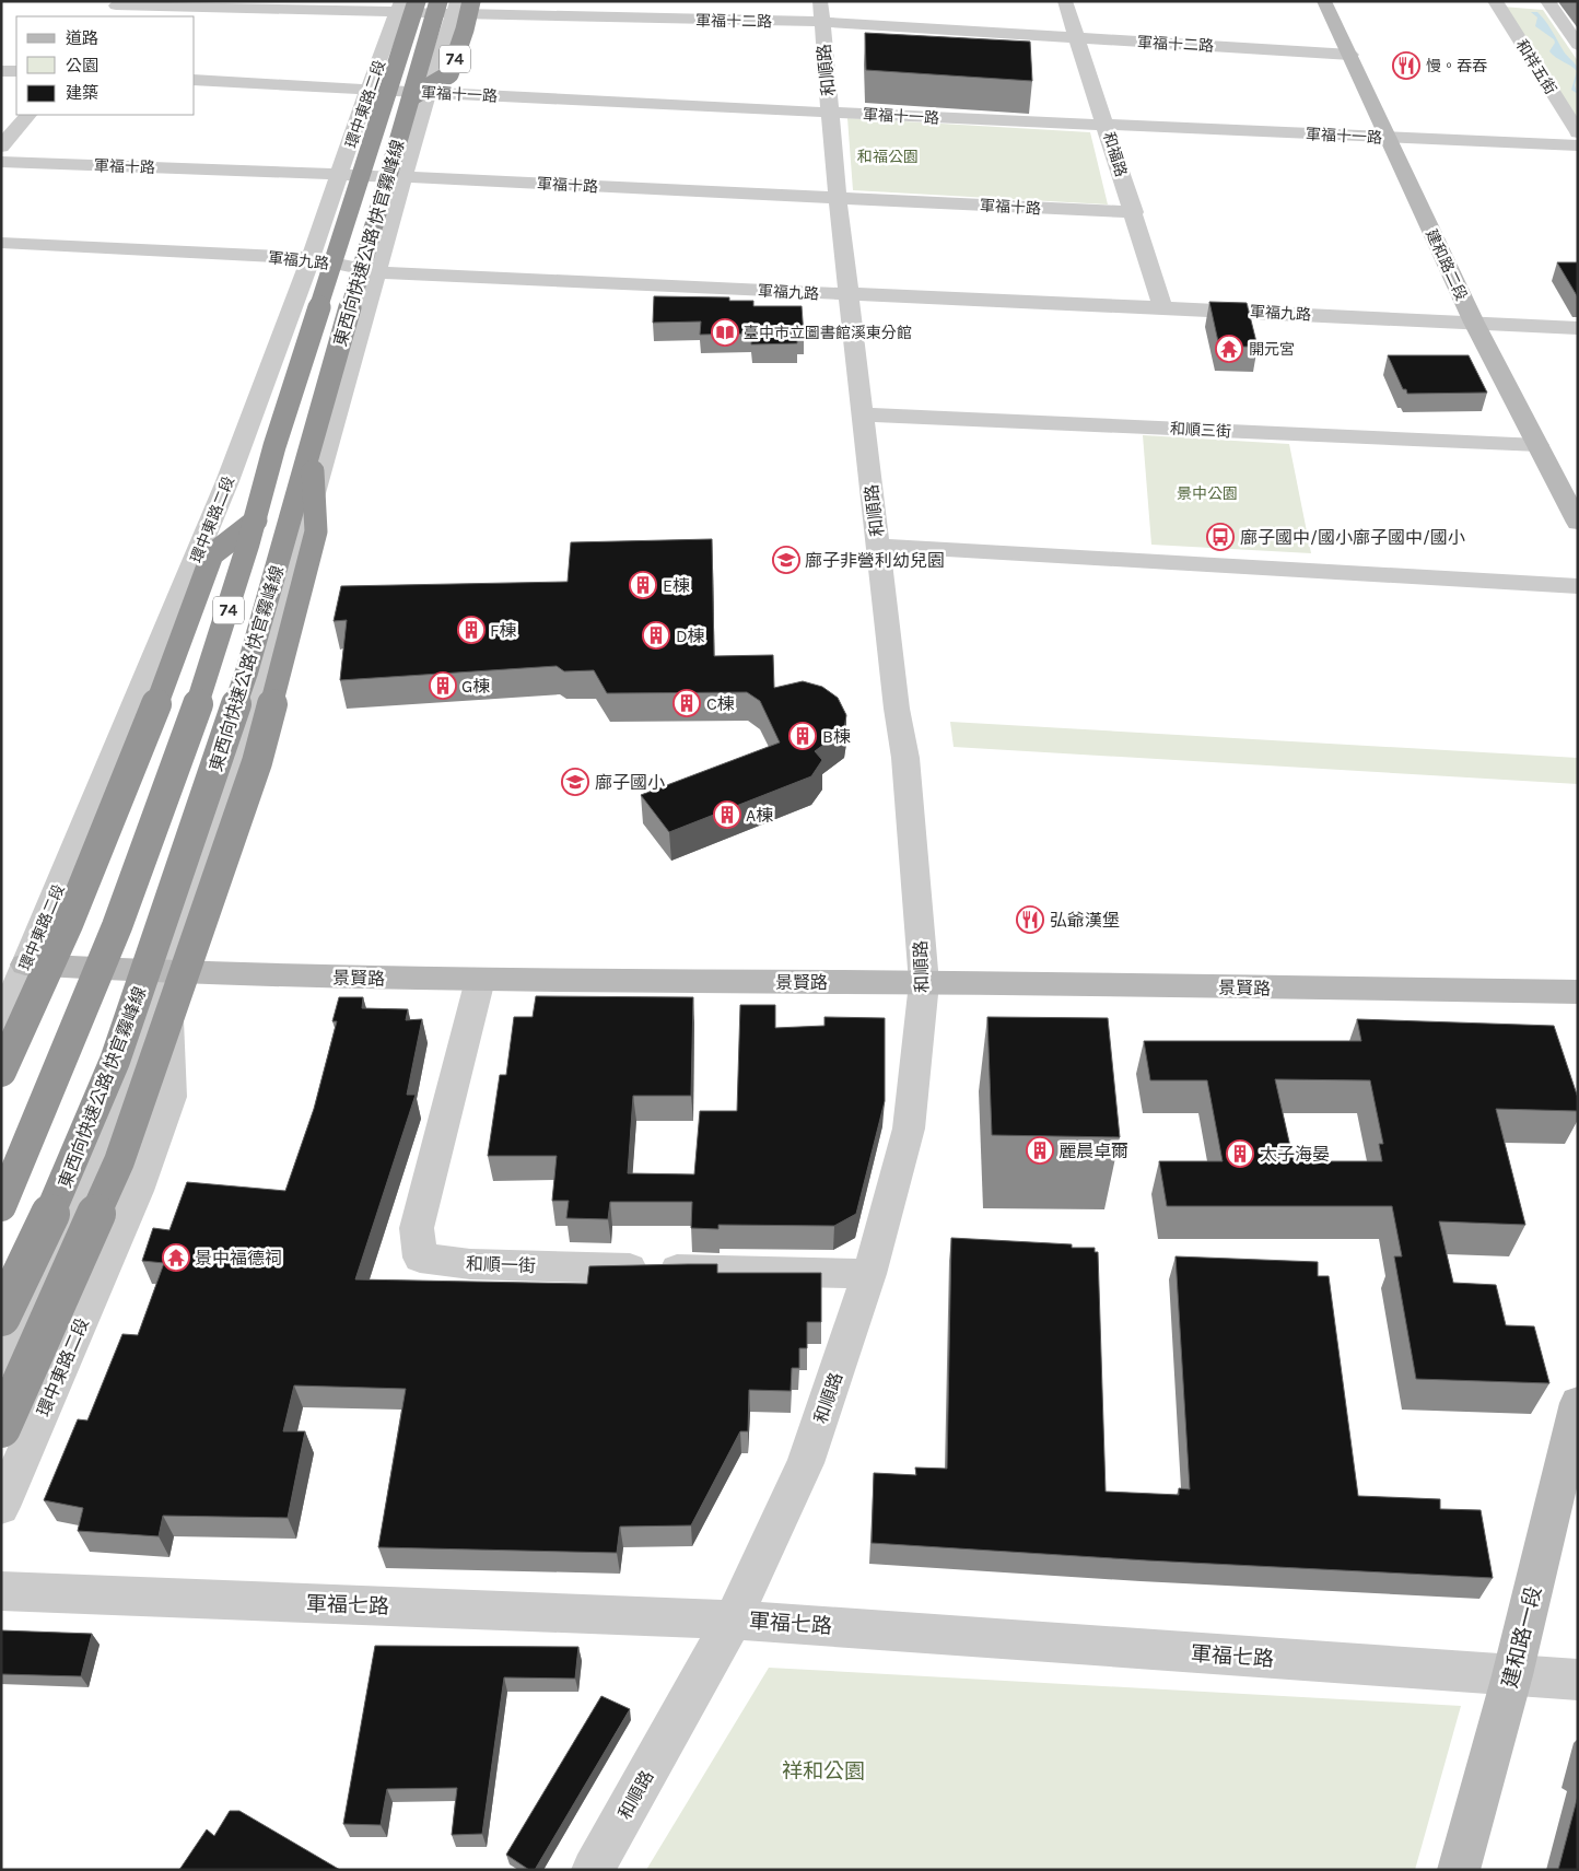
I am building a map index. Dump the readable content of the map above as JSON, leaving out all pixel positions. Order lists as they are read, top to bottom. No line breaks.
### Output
{"streets":{"highway":["74","東西向快速公路 快官霧峰線"],"street":["軍福十二路","和祥五街","和順路","軍福十一路","環中東路二段","和福路","軍福十路","軍福九路","建和路二段","和順三街","景賢路","和順一街","軍福七路","建和路一段"]},"crossings":[["軍福十二路","和順路"],["軍福十二路","環中東路二段"],["軍福十二路","和福路"],["軍福十二路","東西向快速公路 快官霧峰線"],["軍福十二路","建和路二段"],["和順路","軍福十一路"],["和順路","軍福十路"],["和順路","軍福九路"],["和順路","和順三街"],["和順路","景賢路"],["和順路","和順一街"],["和順路","軍福七路"],["軍福十一路","環中東路二段"],["軍福十一路","和福路"],["軍福十一路","東西向快速公路 快官霧峰線"],["軍福十一路","建和路二段"],["環中東路二段","軍福十路"],["環中東路二段","東西向快速公路 快官霧峰線"],["環中東路二段","軍福九路"],["環中東路二段","景賢路"],["和福路","軍福十路"],["和福路","軍福九路"],["軍福九路","建和路二段"],["建和路二段","和順三街"],["景賢路","和順一街"],["軍福七路","建和路一段"]],"parks":["和福公園","景中公園","祥和公園"],"places":{"restaurant":["慢。吞吞","弘爺漢堡"],"library":["臺中市立圖書館溪東分館"],"temple":["開元宮","景中福德祠"],"bus stop":["廍子國中/國小廍子國中/國小"],"school or university":["廍子非營利幼兒園","廍子國小"],"building":["E棟","F棟","D棟","G棟","C棟","B棟","A棟","麗晨卓爾","太子海晏"]},"legend":["道路","公園","建築"]}
